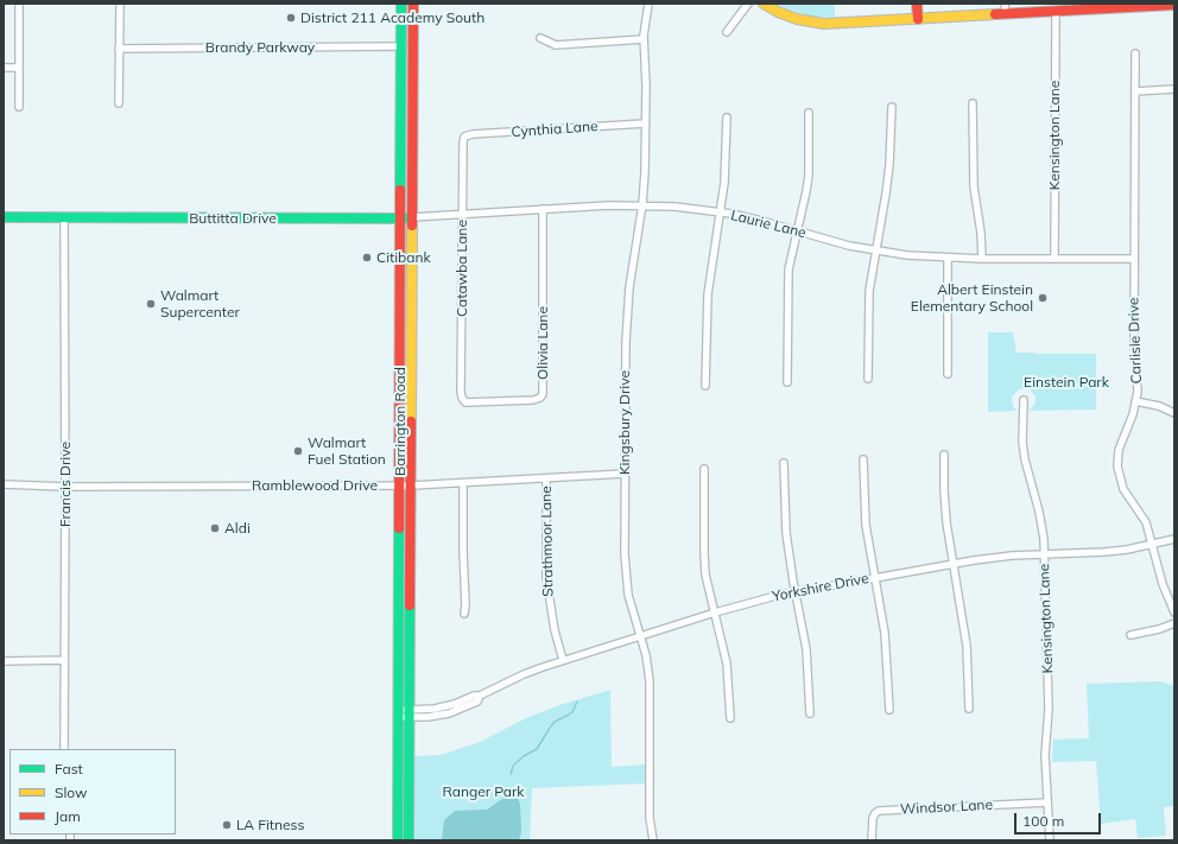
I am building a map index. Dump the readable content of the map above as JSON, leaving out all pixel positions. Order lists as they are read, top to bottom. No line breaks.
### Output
{"streets":{"main road":["Buttitta Drive","Laurie Lane","Barrington Road"],"street":["Brandy Parkway","Cynthia Lane","Kensington Lane","Catawba Lane","Carlisle Drive","Olivia Lane","Kingsbury Drive","Francis Drive","Ramblewood Drive","Strathmoor Lane","Yorkshire Drive","Windsor Lane"]},"crossings":[["Brandy Parkway","Barrington Road"],["Cynthia Lane","Catawba Lane"],["Cynthia Lane","Kingsbury Drive"],["Kensington Lane","Laurie Lane"],["Kensington Lane","Yorkshire Drive"],["Kensington Lane","Windsor Lane"],["Buttitta Drive","Laurie Lane"],["Buttitta Drive","Barrington Road"],["Buttitta Drive","Francis Drive"],["Laurie Lane","Catawba Lane"],["Laurie Lane","Carlisle Drive"],["Laurie Lane","Olivia Lane"],["Laurie Lane","Barrington Road"],["Laurie Lane","Kingsbury Drive"],["Catawba Lane","Olivia Lane"],["Carlisle Drive","Yorkshire Drive"],["Barrington Road","Ramblewood Drive"],["Barrington Road","Yorkshire Drive"],["Kingsbury Drive","Ramblewood Drive"],["Kingsbury Drive","Yorkshire Drive"],["Francis Drive","Ramblewood Drive"],["Ramblewood Drive","Strathmoor Lane"],["Strathmoor Lane","Yorkshire Drive"]],"parks":["Einstein Park","Ranger Park"],"places":["District 211 Academy South","Citibank","Albert Einstein Elementary School","Walmart Supercenter","Walmart Fuel Station","Aldi","LA Fitness"],"legend":["Fast","Slow","Jam"],"scale_bar":"100 m"}
